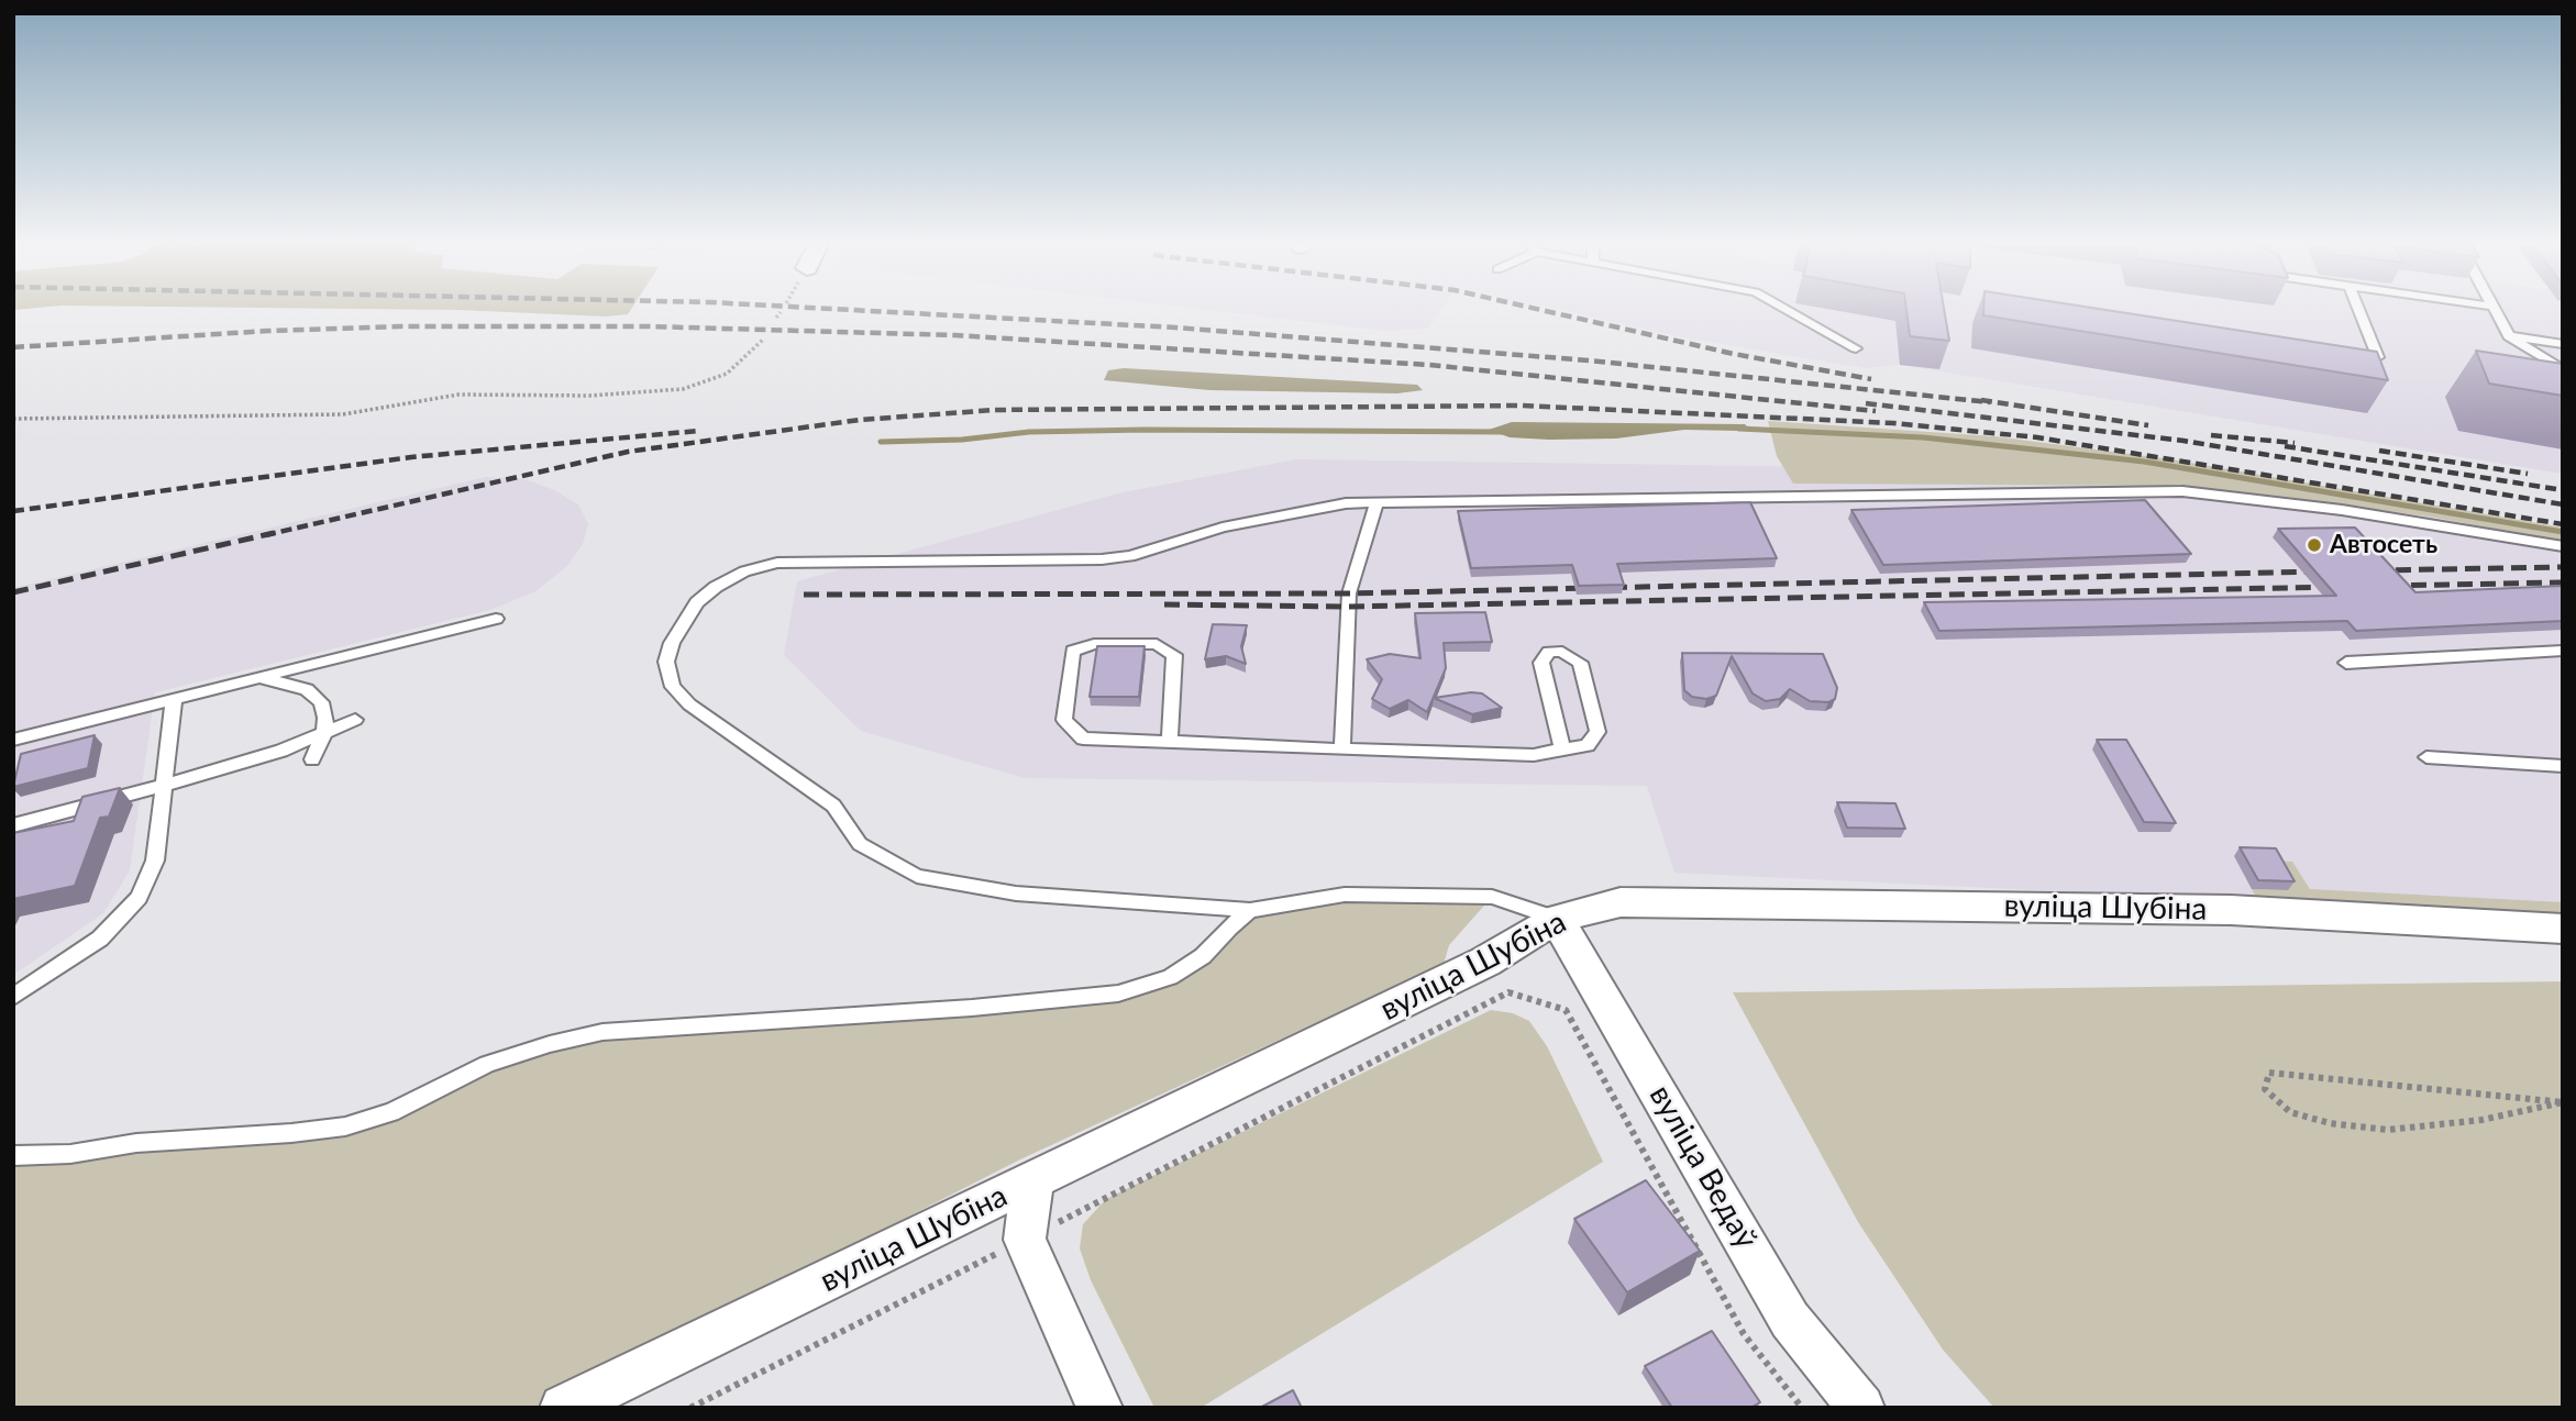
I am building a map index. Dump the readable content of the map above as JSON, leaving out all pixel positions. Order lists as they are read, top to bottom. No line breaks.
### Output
{"streets":{"street":["вуліца Шубіна","вуліца Ведаў"]},"crossings":[["вуліца Шубіна","вуліца Ведаў"]],"places":["Автосеть"]}
